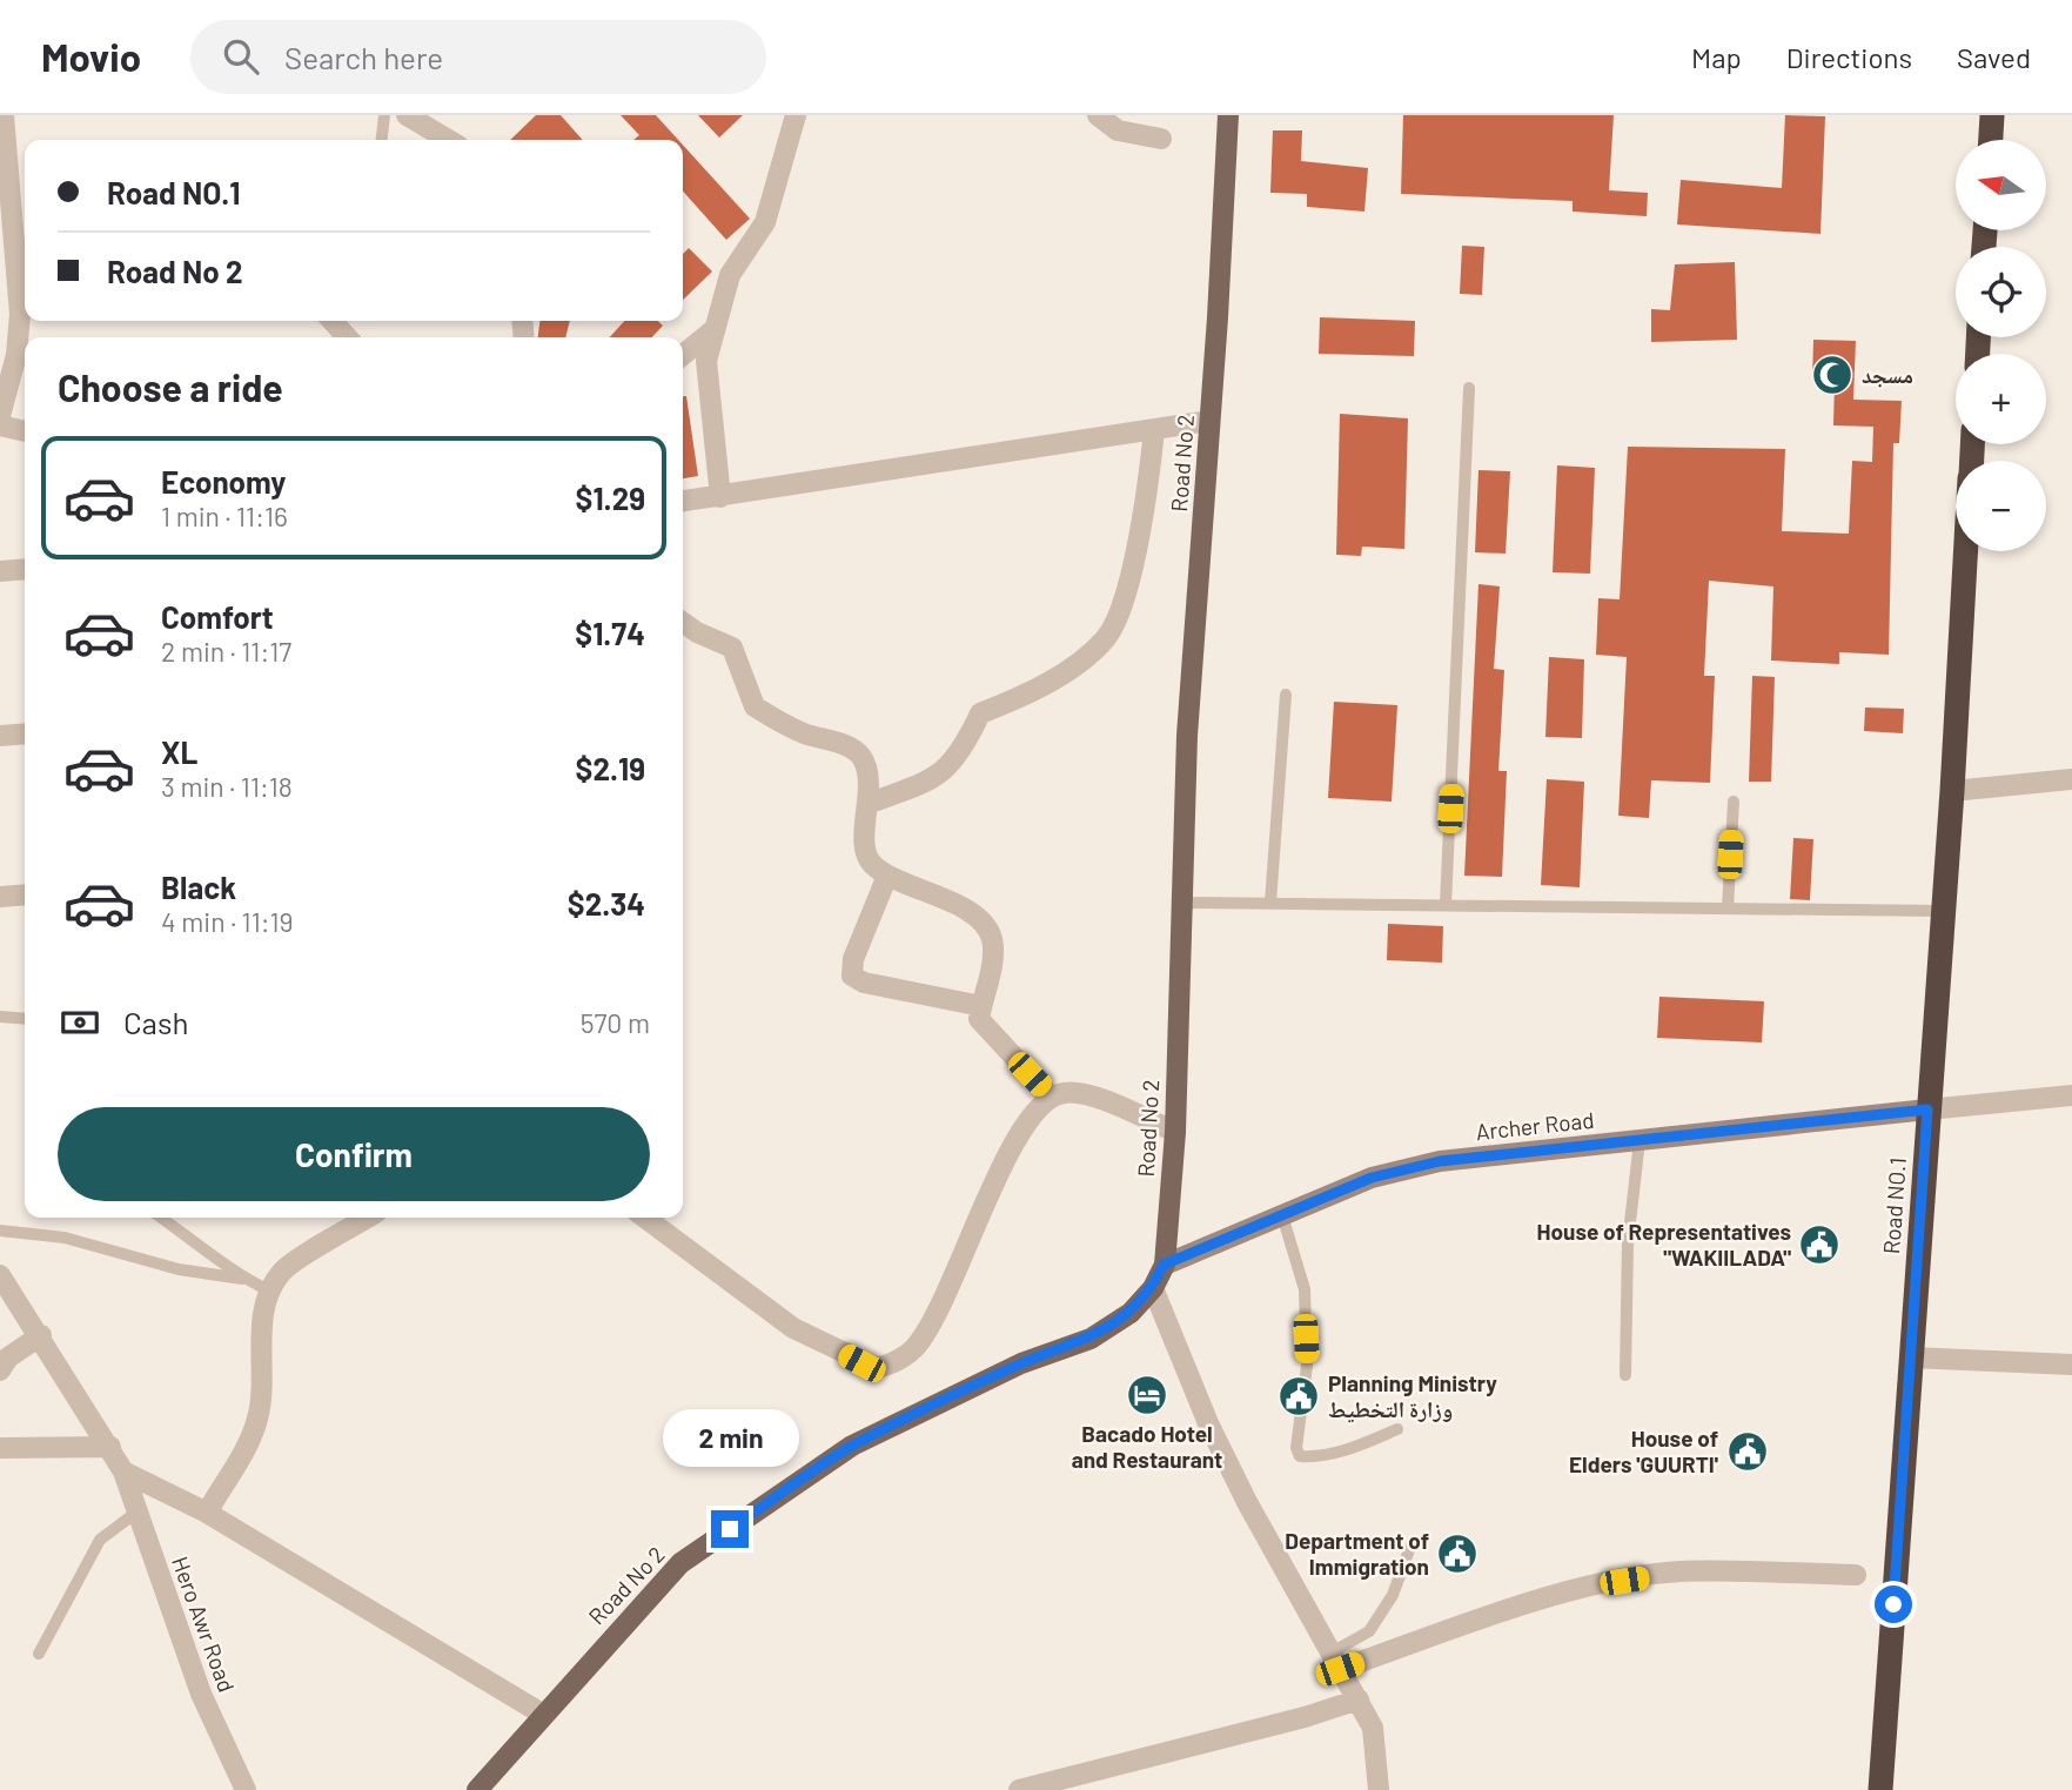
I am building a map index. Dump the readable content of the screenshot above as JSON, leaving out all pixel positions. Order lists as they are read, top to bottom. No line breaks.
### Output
{"streets":{"highway":["Road NO.1"],"main road":["Road No 2","Archer Road"],"street":["Hero Awr Road"]},"crossings":[["Road No 2","Archer Road"],["Archer Road","Road NO.1"]],"places":{"mosque":["مسجد"],"public building":["House of Representatives \"WAKIILADA\"","Planning Ministry وزارة التخطيط","House of Elders 'GUURTI'","Department of Immigration"],"hotel":["Bacado Hotel and Restaurant"]},"north":"left","page":{"header":"Movio","search":"Search here","nav":["Map","Directions","Saved"],"map_buttons":["+","−"],"banner":["Road NO.1","Road No 2"],"heading":"Choose a ride","list":[{"name":"Economy","note":"1 min · 11:16","value":"$1.29"},{"name":"Comfort","note":"2 min · 11:17","value":"$1.74"},{"name":"XL","note":"3 min · 11:18","value":"$2.19"},{"name":"Black","note":"4 min · 11:19","value":"$2.34"}],"pay":["Cash","570 m"],"buttons":"Confirm","bubble":"2 min"}}
